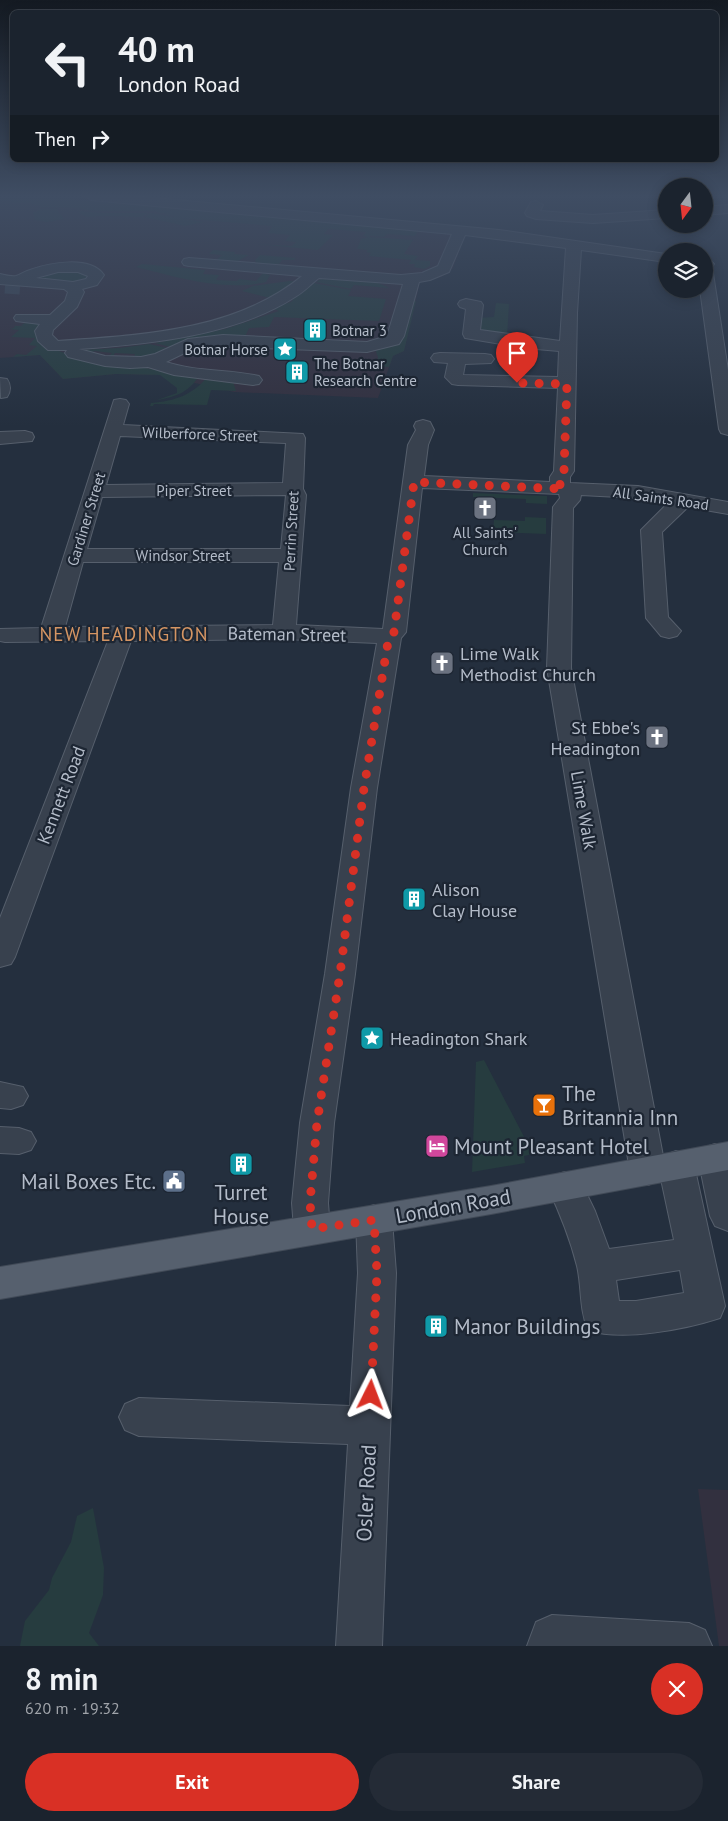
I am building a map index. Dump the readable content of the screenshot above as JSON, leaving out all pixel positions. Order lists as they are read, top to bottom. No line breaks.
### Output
{"streets":{"main road":["London Road"],"street":["Wilberforce Street","Piper Street","All Saints Road","Gardiner Street","Perrin Street","Windsor Street","Bateman Street","Kennett Road","Lime Walk","Osler Road"]},"crossings":[["Wilberforce Street","Gardiner Street"],["Wilberforce Street","Perrin Street"],["Piper Street","Gardiner Street"],["Piper Street","Perrin Street"],["All Saints Road","Lime Walk"],["Gardiner Street","Windsor Street"],["Gardiner Street","Bateman Street"],["Perrin Street","Windsor Street"],["Perrin Street","Bateman Street"],["Bateman Street","Kennett Road"],["Lime Walk","London Road"],["London Road","Osler Road"]],"districts":["NEW HEADINGTON"],"places":{"building":["Botnar 3","The Botnar Research Centre","Alison Clay House","Turret House","Manor Buildings"],"place":["Botnar Horse","Headington Shark"],"church":["All Saints' Church","Lime Walk Methodist Church","St Ebbe's Headington"],"bar":["The Britannia Inn"],"hotel":["Mount Pleasant Hotel"],"public building":["Mail Boxes Etc."]},"north":"bottom","page":{"turn":["40 m","London Road"],"then":"Then","heading":["8 min","620 m · 19:32"],"buttons":["Exit","Share"]}}
